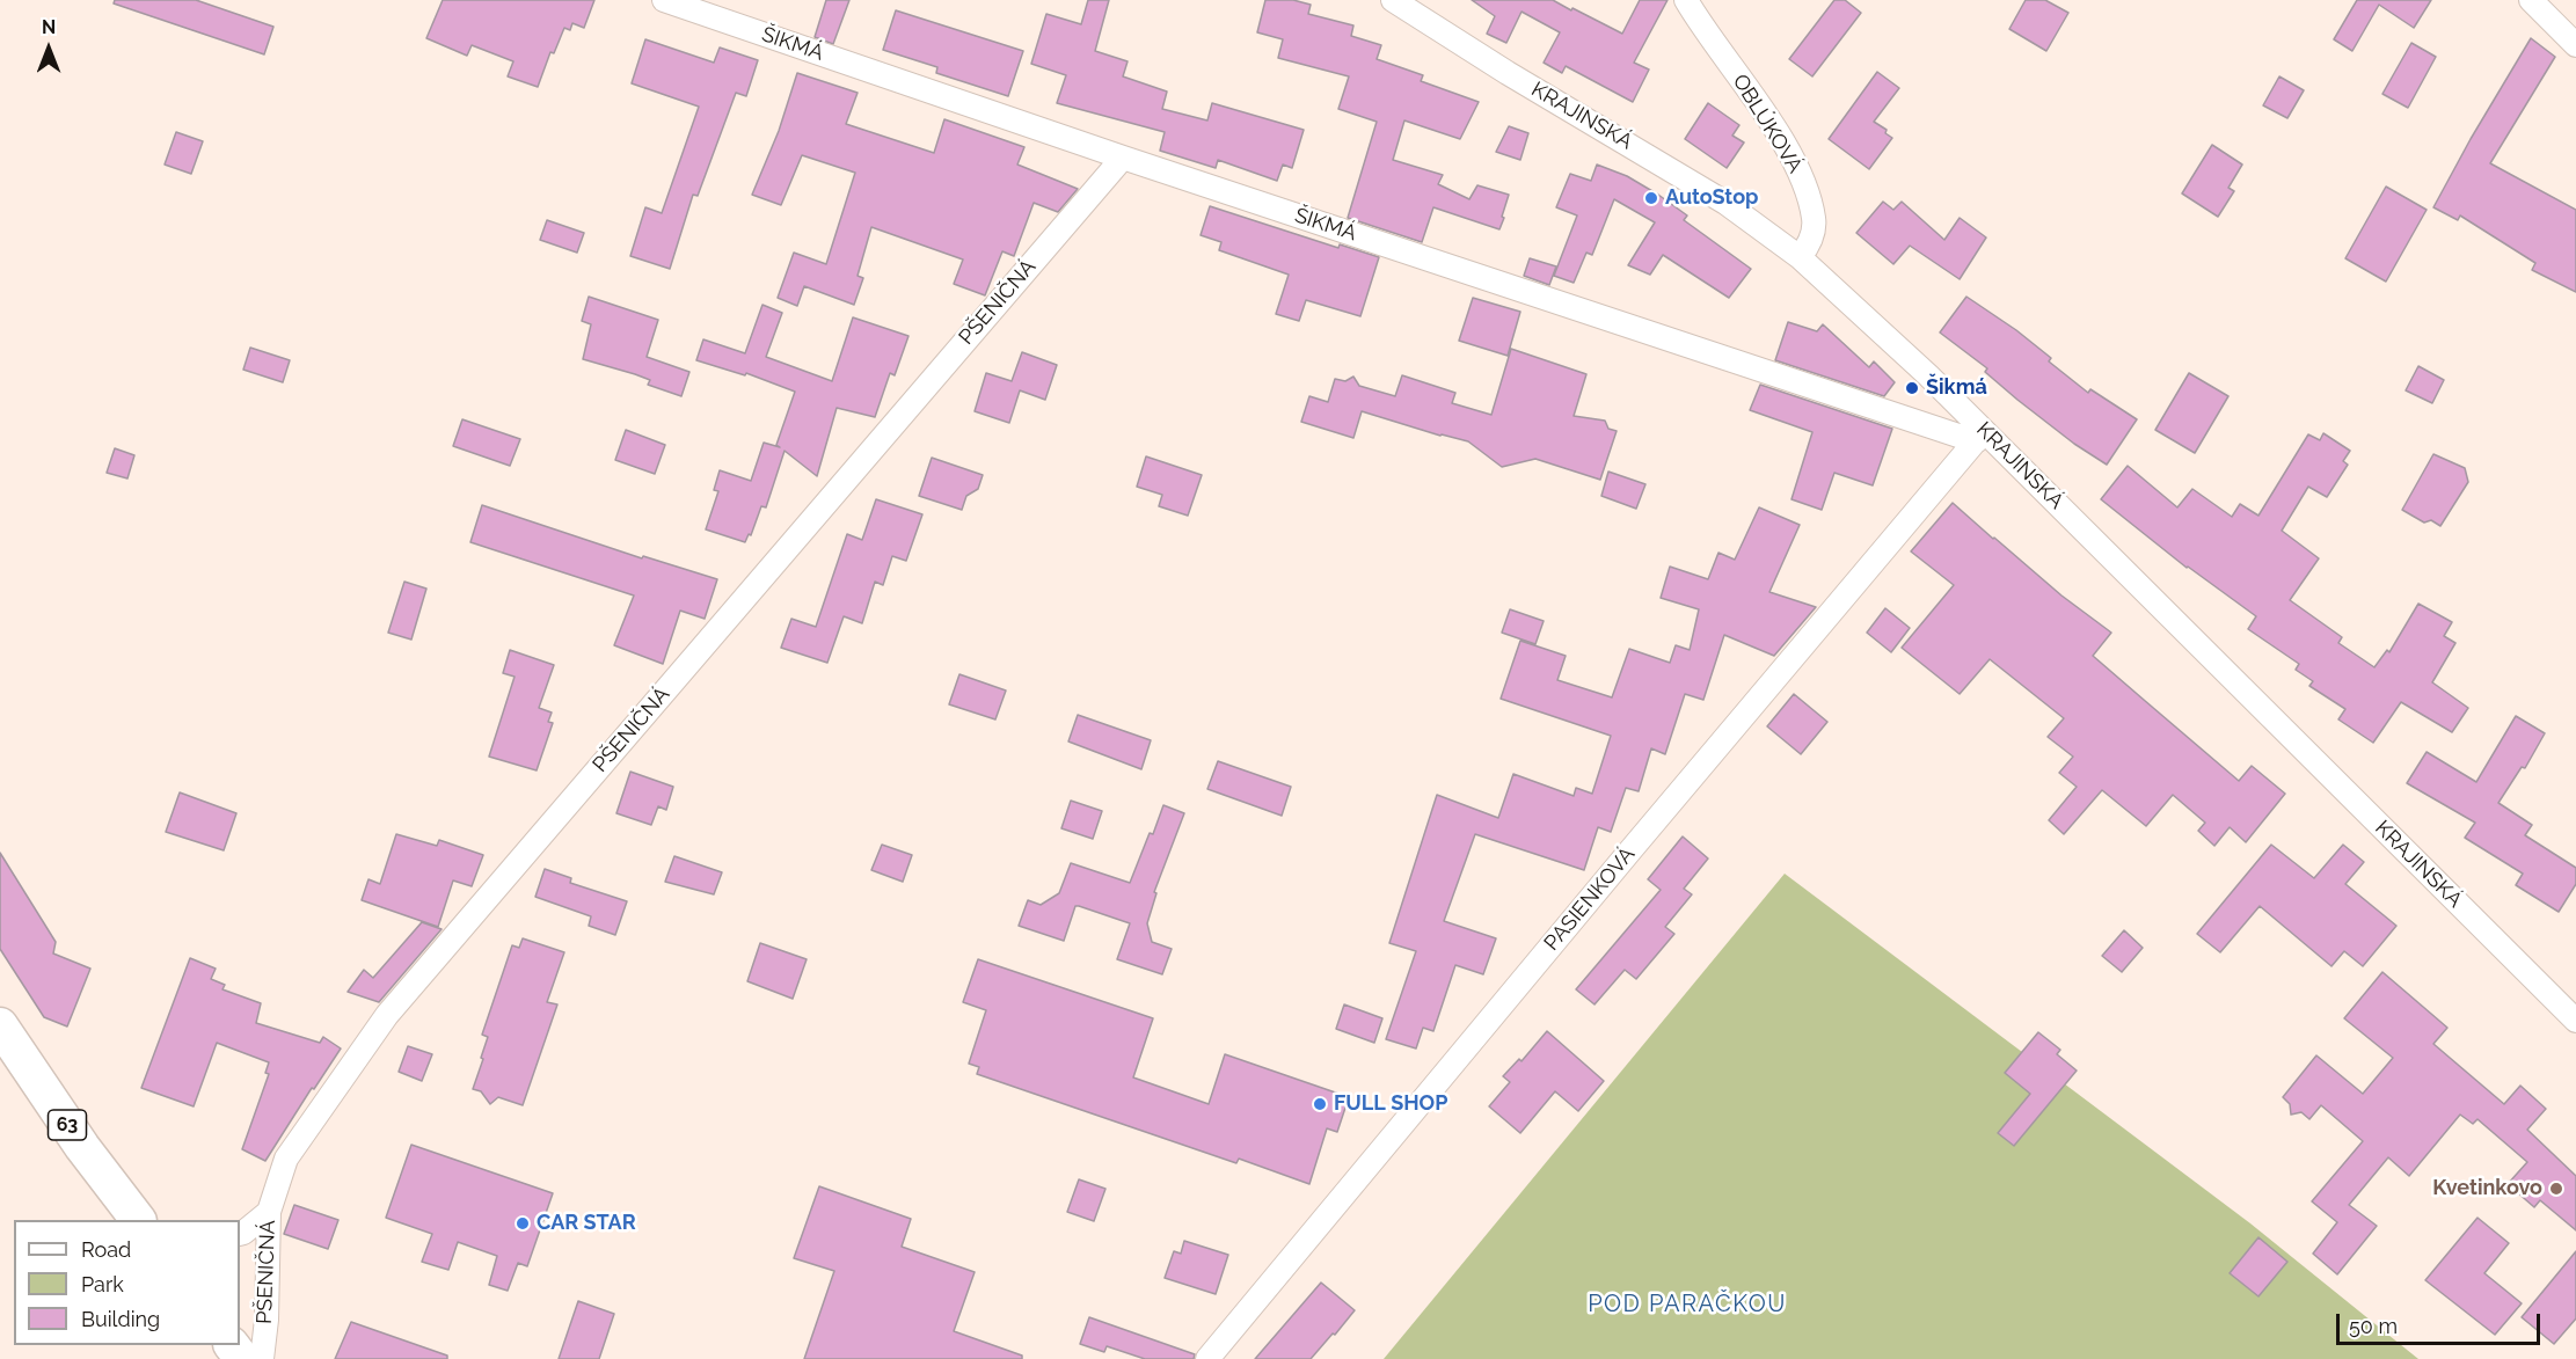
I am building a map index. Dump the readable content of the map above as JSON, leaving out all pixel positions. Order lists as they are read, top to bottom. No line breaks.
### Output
{"streets":{"main road":["63"],"street":["ŠIKMÁ","KRAJINSKÁ","OBLÚKOVÁ","PŠENIČNÁ","PASIENKOVÁ"]},"crossings":[["ŠIKMÁ","KRAJINSKÁ"],["ŠIKMÁ","PŠENIČNÁ"],["ŠIKMÁ","PASIENKOVÁ"],["KRAJINSKÁ","OBLÚKOVÁ"],["KRAJINSKÁ","PASIENKOVÁ"]],"districts":["POD PARAČKOU"],"places":["AutoStop","Šikmá","FULL SHOP","Kvetinkovo","CAR STAR"],"legend":["Road","Park","Building"],"scale_bar":"50 m","north":"top"}
